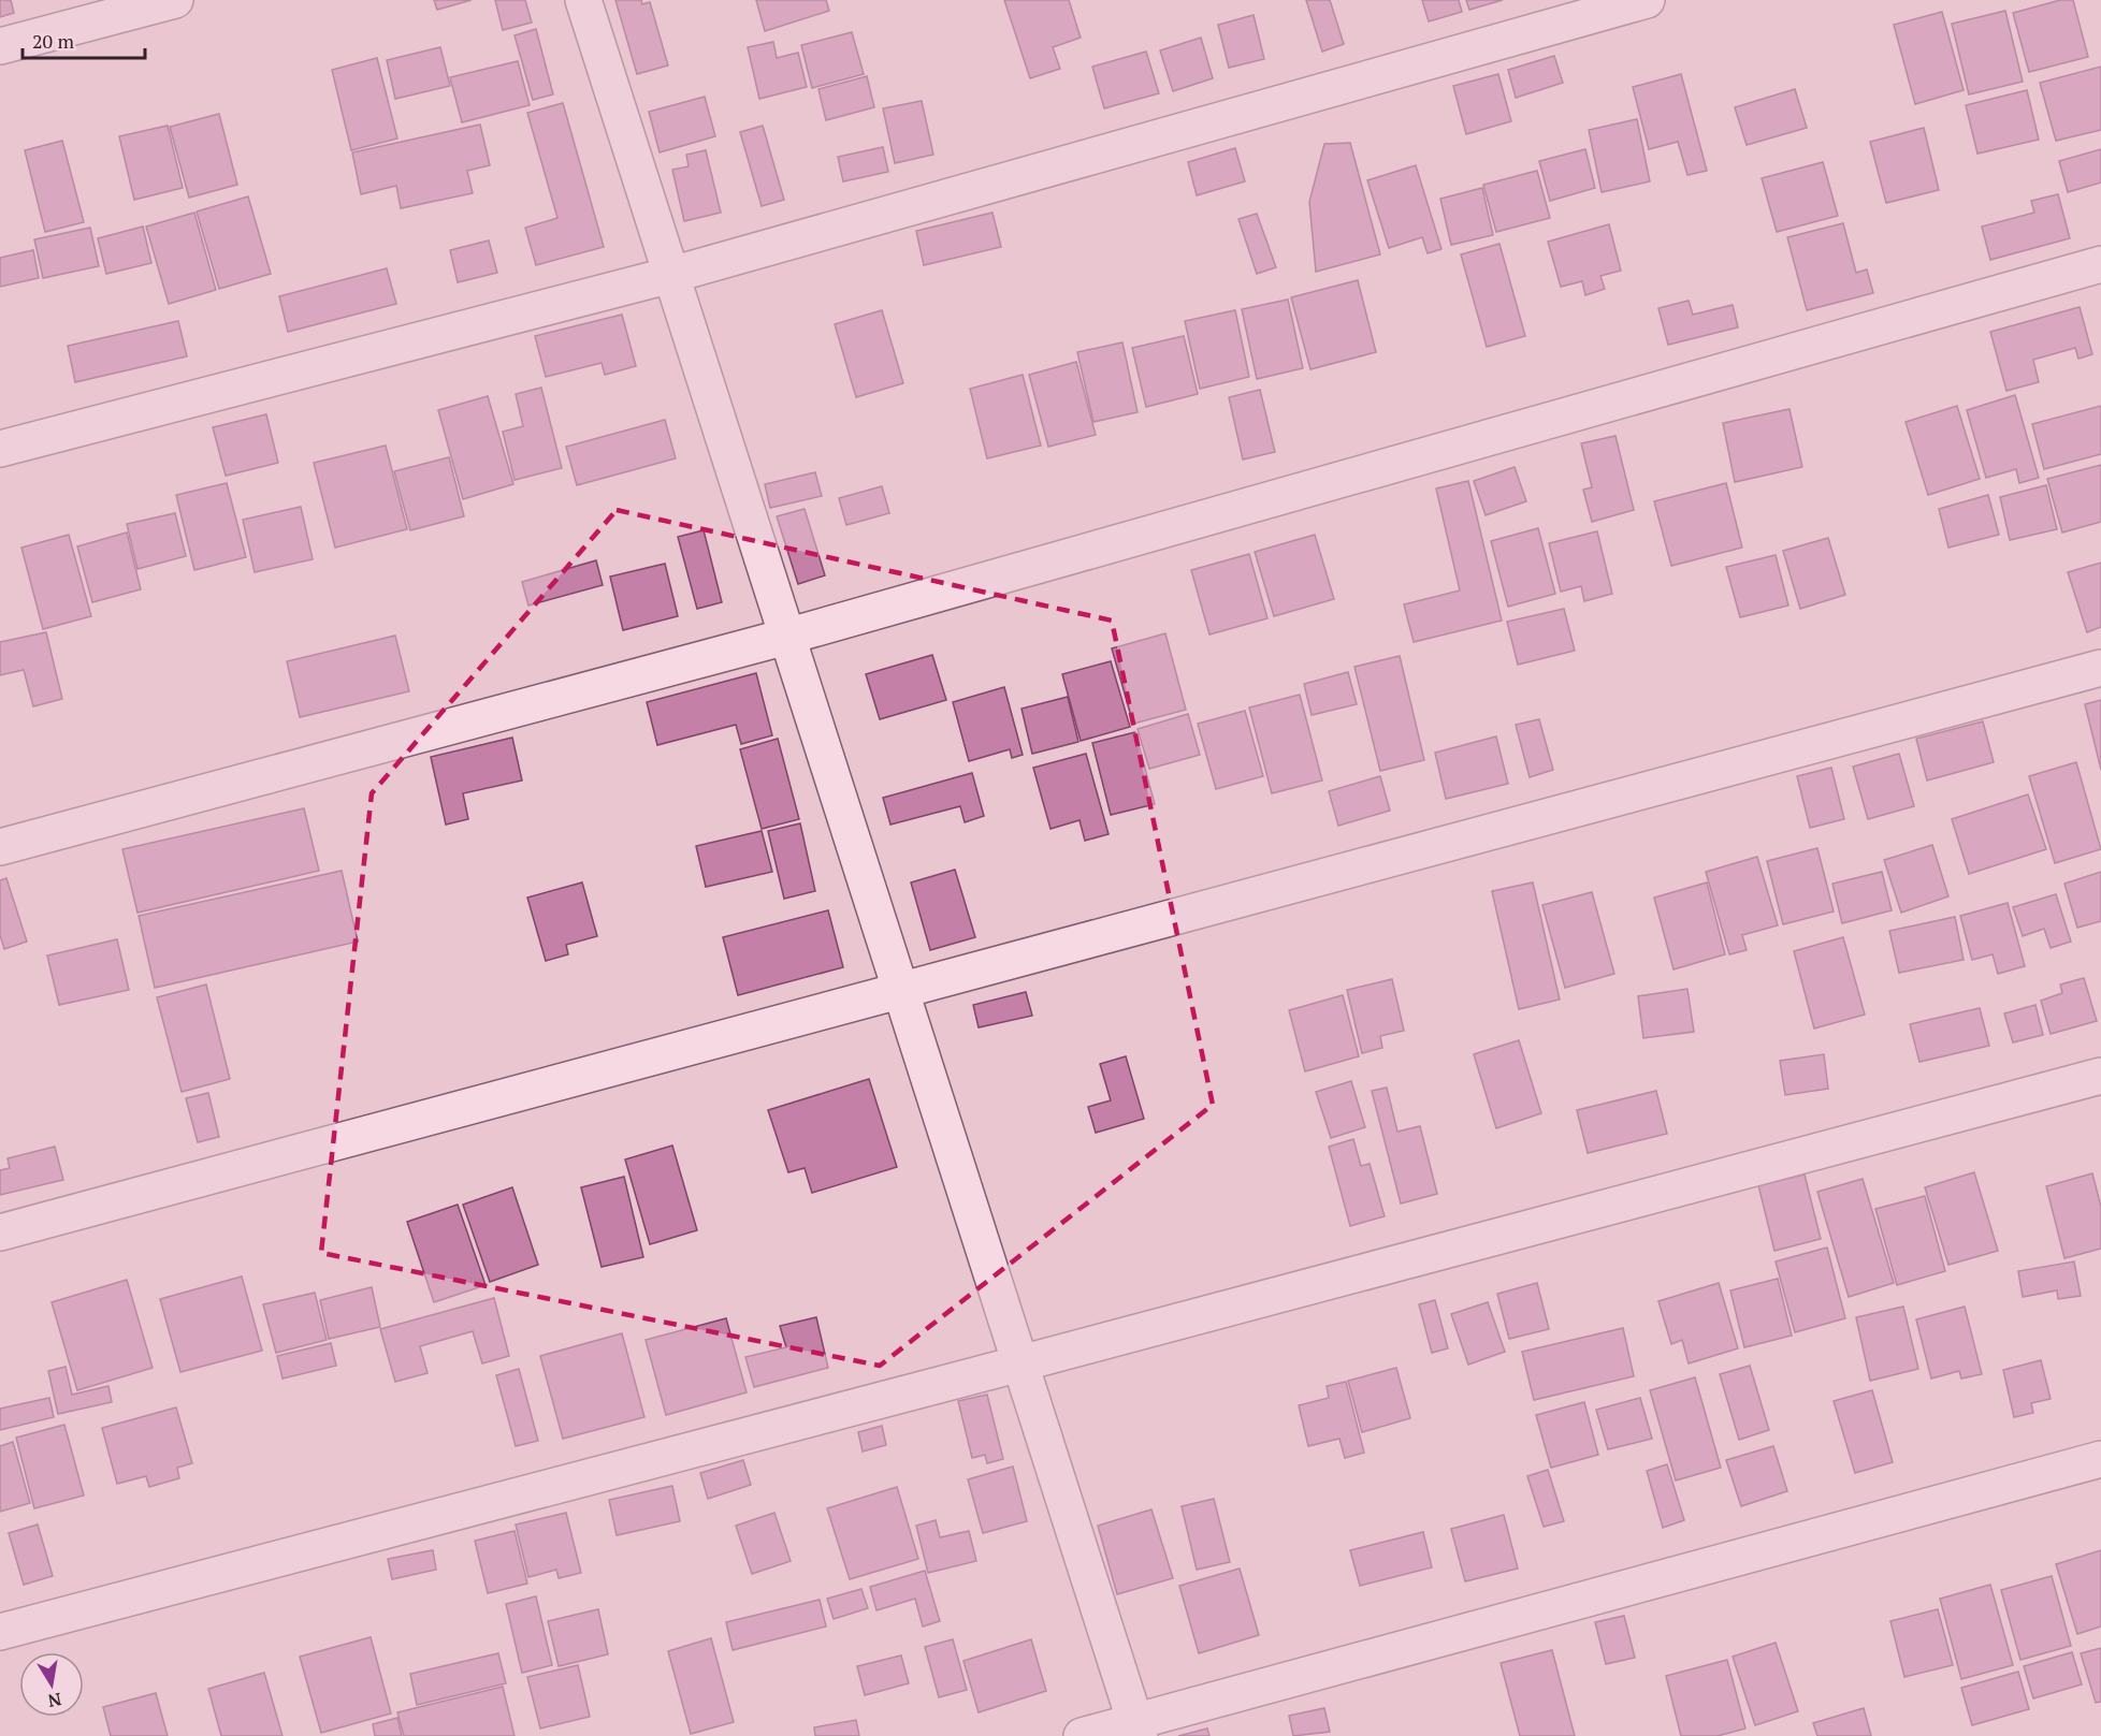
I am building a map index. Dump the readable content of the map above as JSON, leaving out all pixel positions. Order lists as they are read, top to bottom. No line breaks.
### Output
{"scale_bar":"20 m","north":"bottom"}
